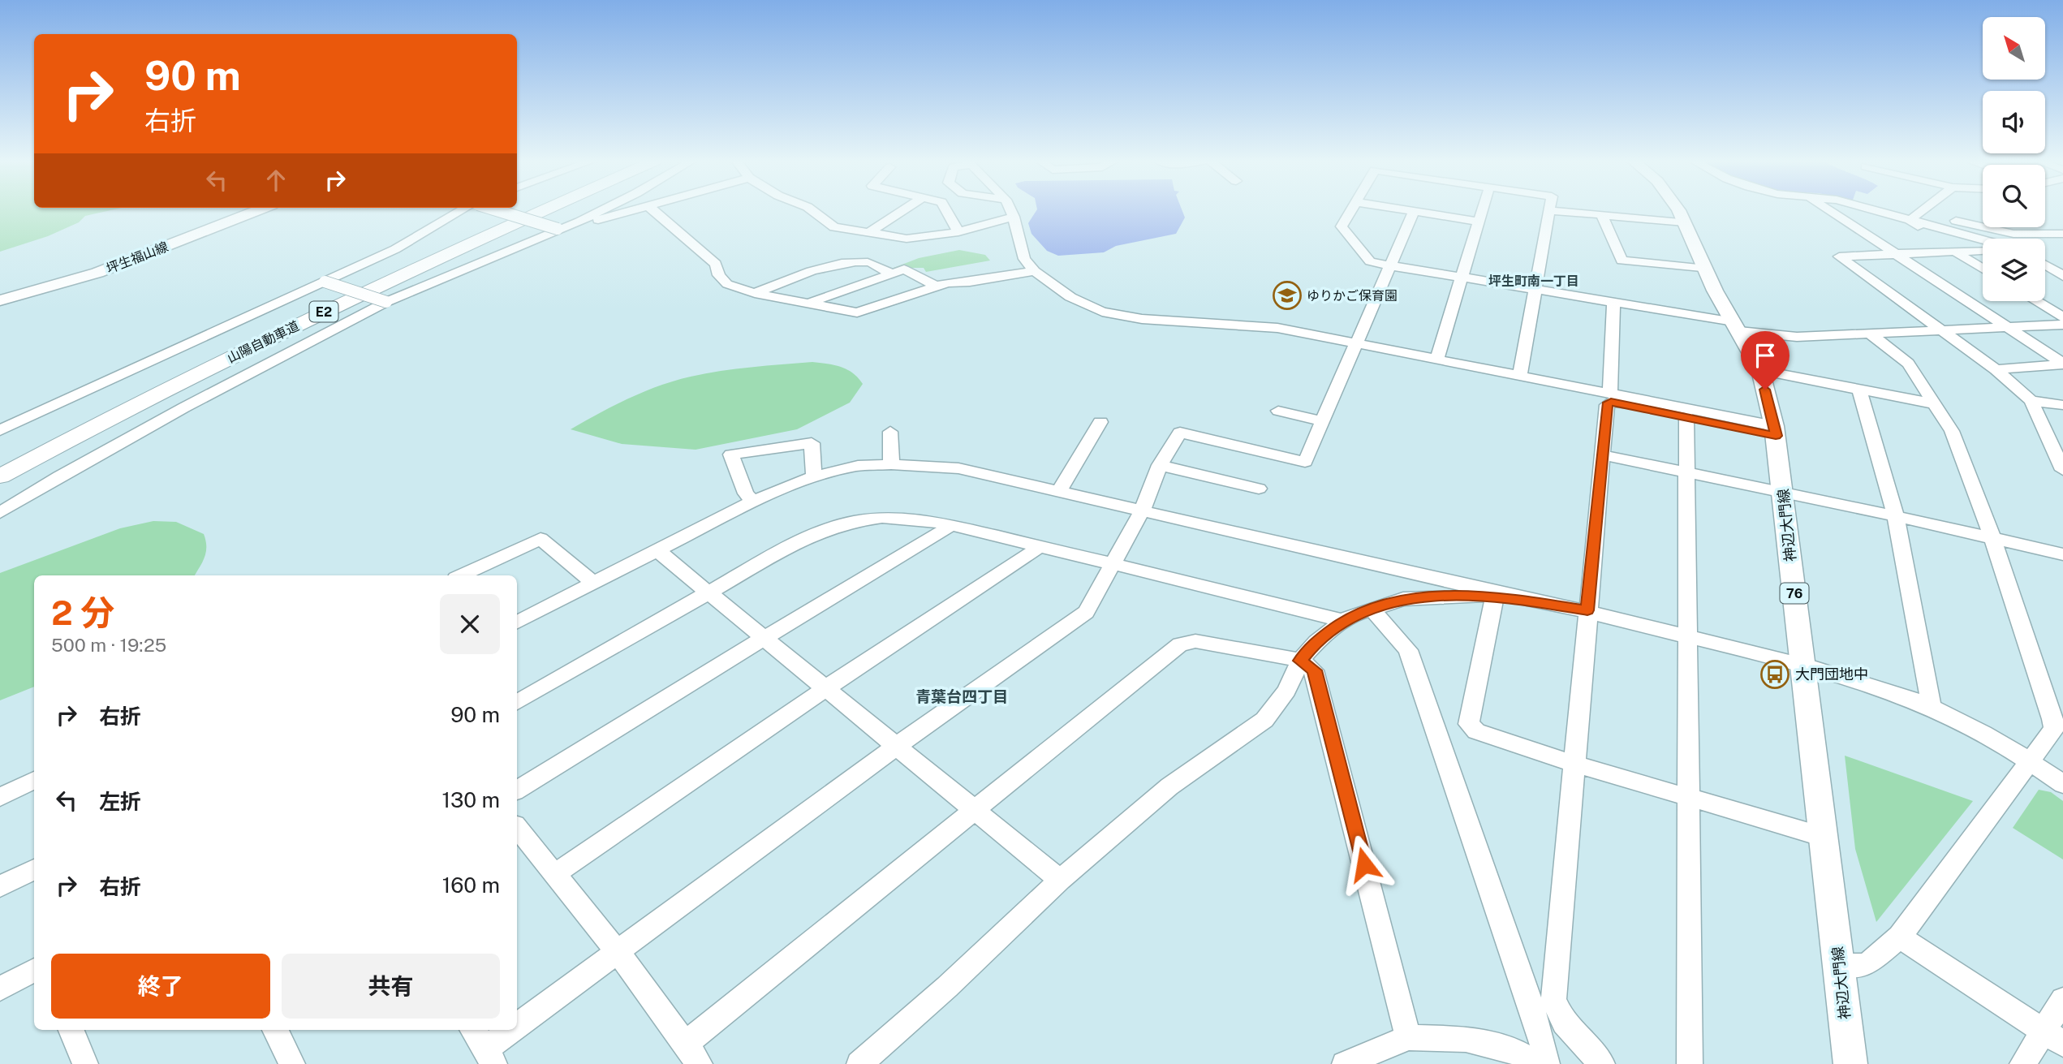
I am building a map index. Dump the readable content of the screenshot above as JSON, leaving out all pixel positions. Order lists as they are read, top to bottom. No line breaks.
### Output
{"streets":{"highway":["E2","山陽自動車道"],"main road":["坪生福山線","神辺大門線","76"]},"districts":["坪生町南一丁目","青葉台四丁目"],"places":{"school or university":["ゆりかご保育園"],"bus stop":["大門団地中"]},"north":"top left","page":{"turn":["90 m","右折"],"heading":["2 分","500 m · 19:25"],"list":[{"name":"右折","value":"90 m"},{"name":"左折","value":"130 m"},{"name":"右折","value":"160 m"}],"buttons":["終了","共有"]}}
